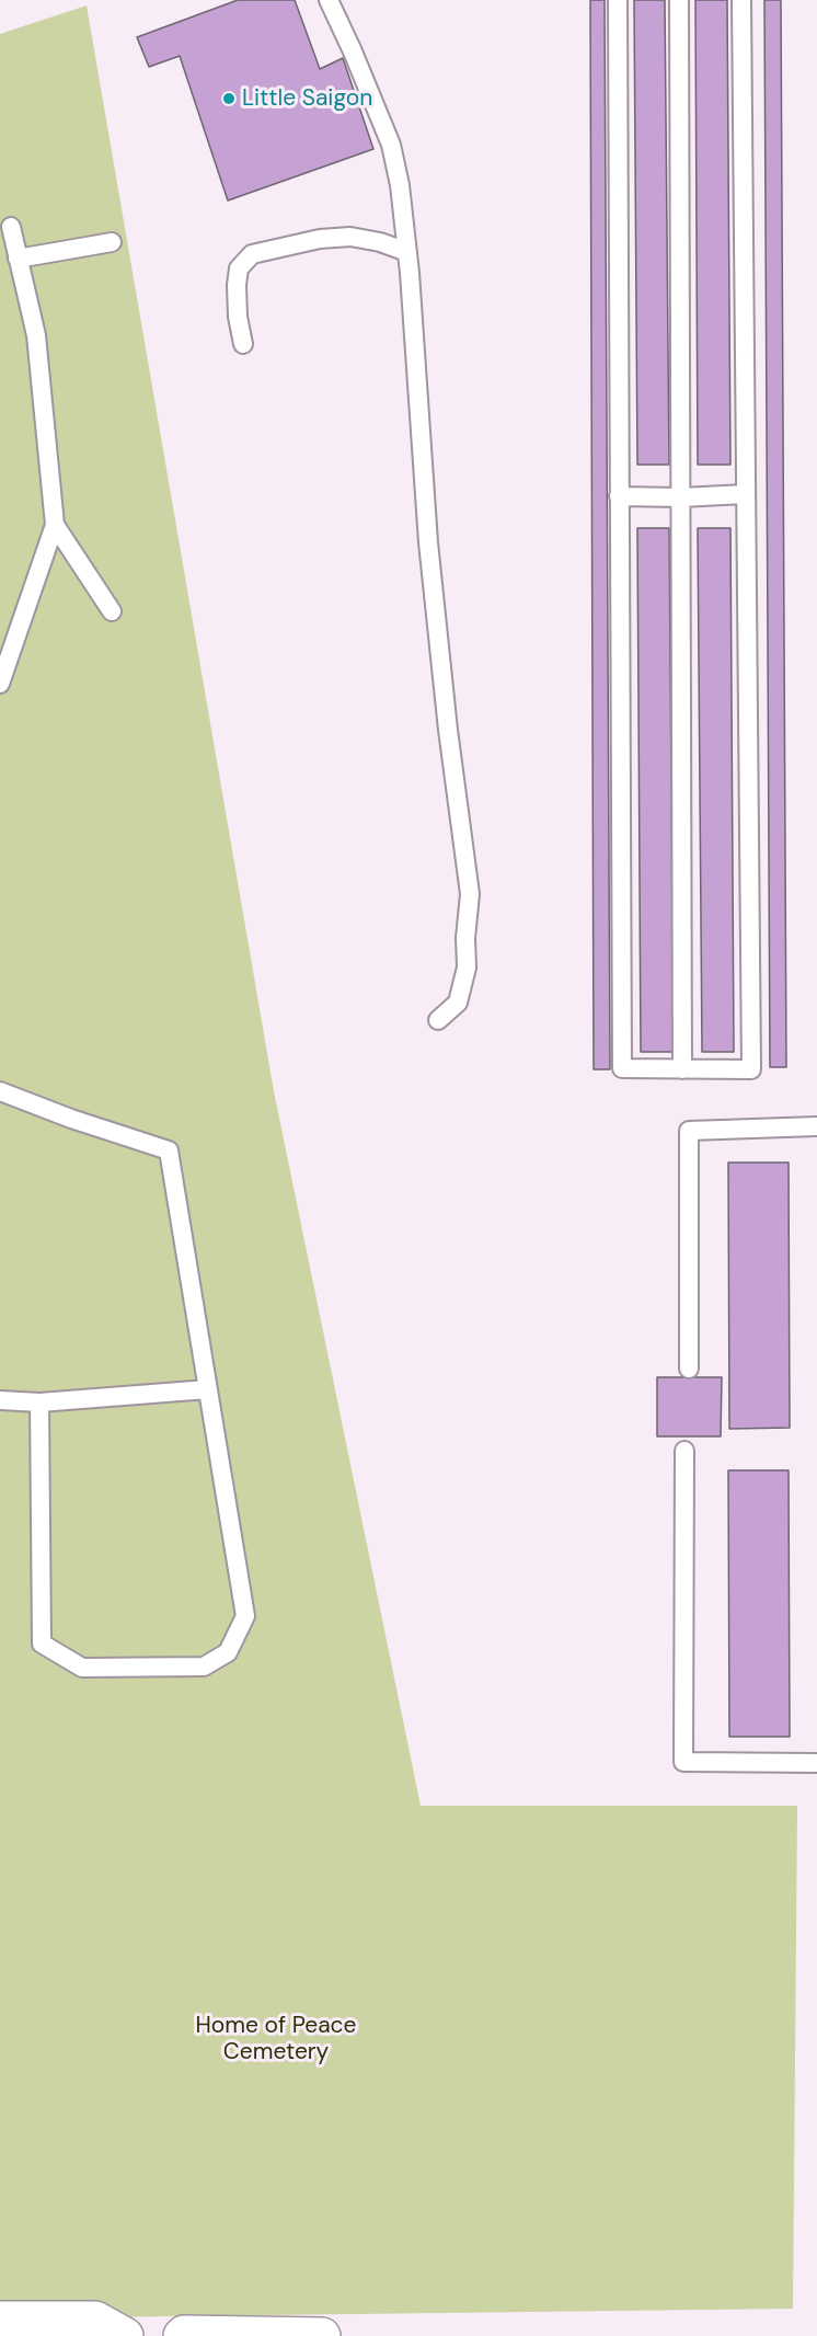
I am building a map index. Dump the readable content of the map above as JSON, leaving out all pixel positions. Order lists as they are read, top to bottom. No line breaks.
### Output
{"parks":["Home of Peace Cemetery"],"places":["Little Saigon"]}
